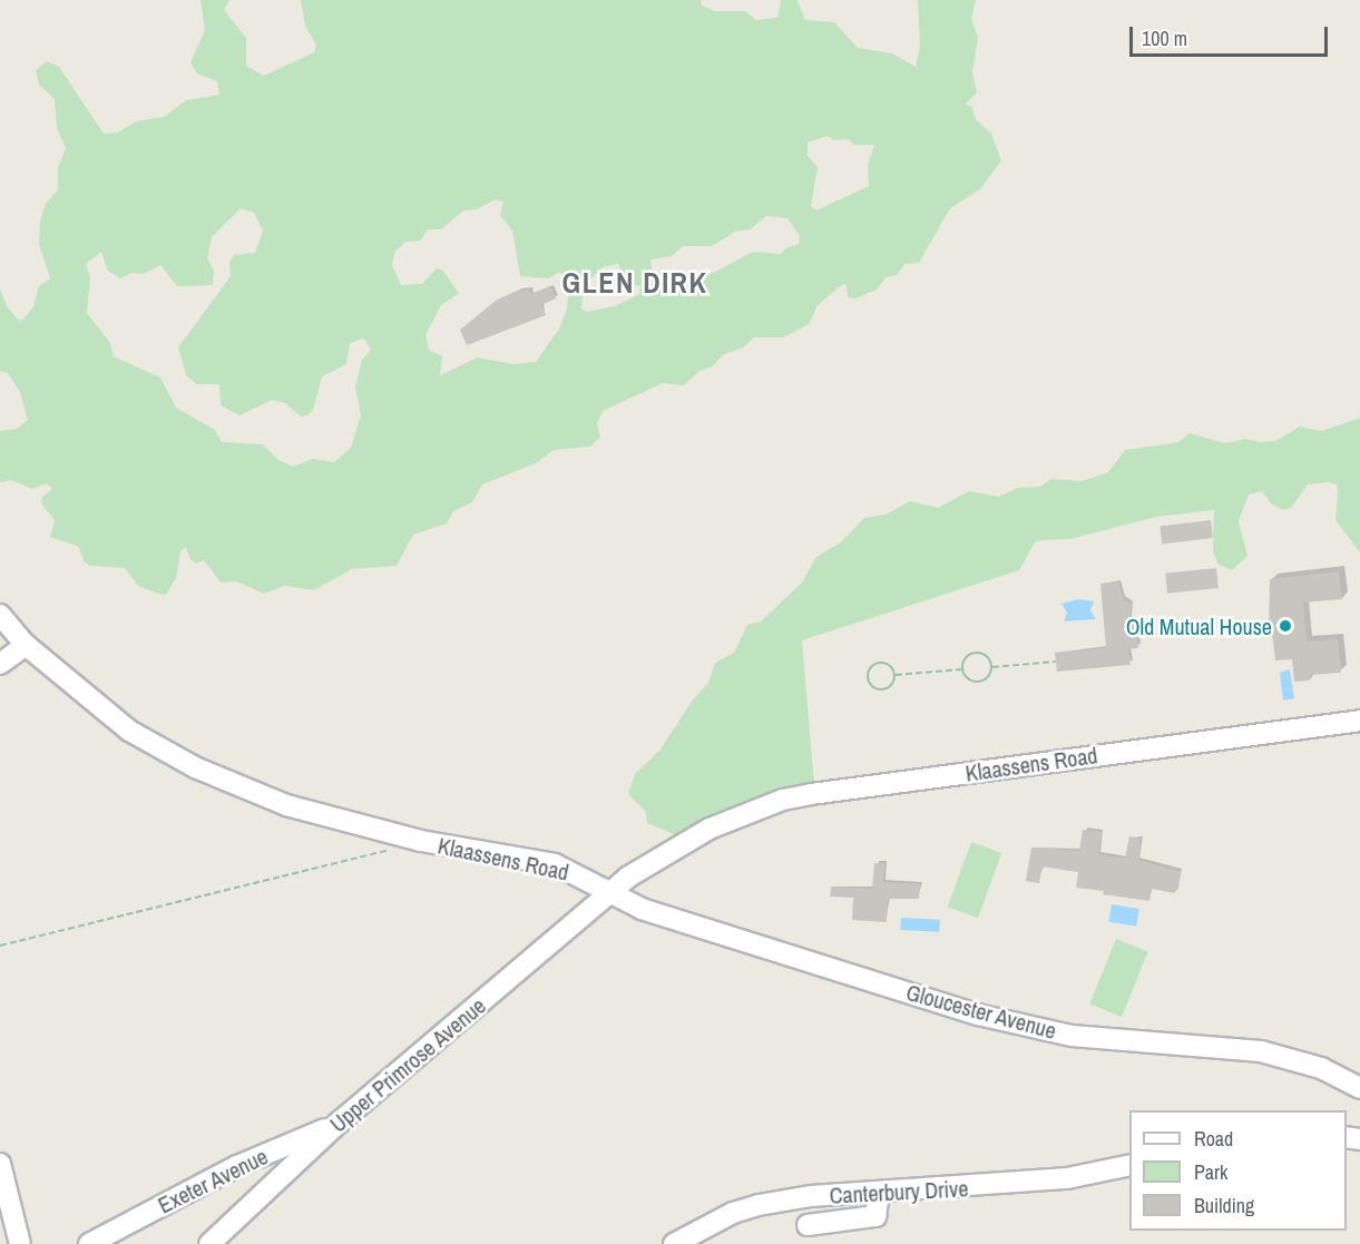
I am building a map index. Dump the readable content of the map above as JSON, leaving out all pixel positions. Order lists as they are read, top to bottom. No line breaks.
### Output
{"streets":{"street":["Klaassens Road","Gloucester Avenue","Upper Primrose Avenue","Exeter Avenue","Canterbury Drive"]},"crossings":[["Klaassens Road","Gloucester Avenue"],["Klaassens Road","Upper Primrose Avenue"],["Gloucester Avenue","Upper Primrose Avenue"],["Upper Primrose Avenue","Exeter Avenue"]],"districts":["GLEN DIRK"],"places":["Old Mutual House"],"legend":["Road","Park","Building"],"scale_bar":"100 m"}
